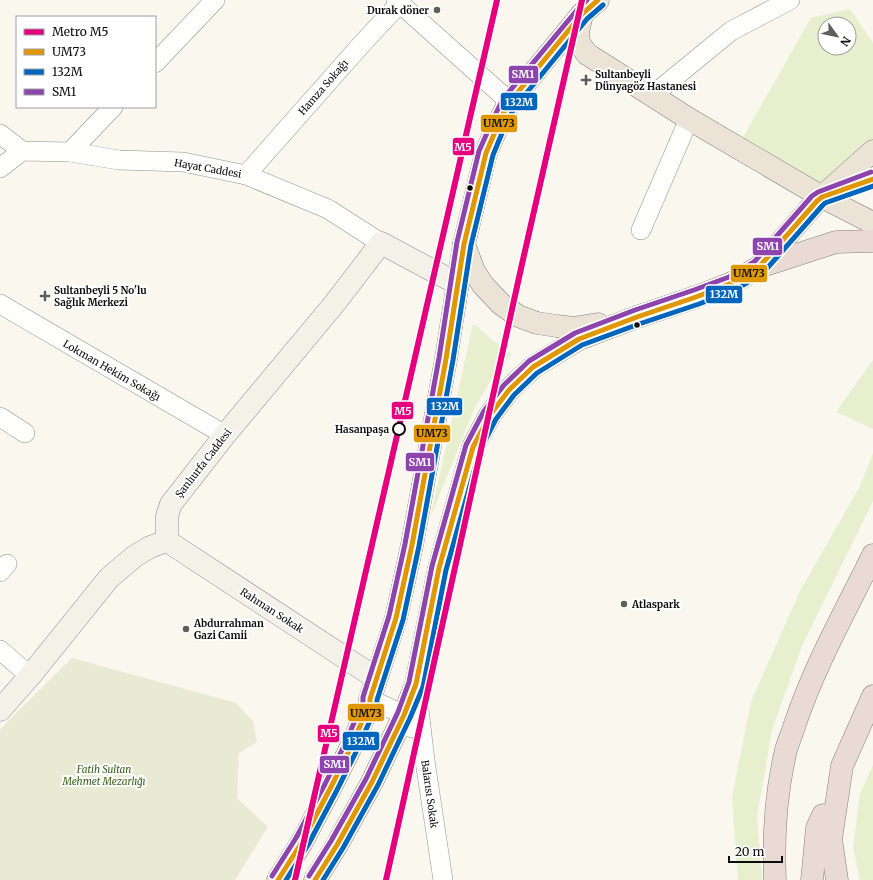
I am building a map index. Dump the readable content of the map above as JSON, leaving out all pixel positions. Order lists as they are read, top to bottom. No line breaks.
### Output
{"streets":{"street":["Hamza Sokağı","Hayat Caddesi","Lokman Hekim Sokağı","Şanlıurfa Caddesi","Rahman Sokak","Balarısı Sokak"]},"crossings":[["Hamza Sokağı","Hayat Caddesi"],["Hayat Caddesi","Şanlıurfa Caddesi"],["Lokman Hekim Sokağı","Şanlıurfa Caddesi"],["Şanlıurfa Caddesi","Rahman Sokak"]],"parks":["Fatih Sultan Mehmet Mezarlığı"],"places":{"other":["Durak döner","Hasanpaşa","Atlaspark","Abdurrahman Gazi Camii"],"health":["Sultanbeyli Dünyagöz Hastanesi","Sultanbeyli 5 No'lu Sağlık Merkezi"]},"lines":["metro line M5","transit line UM73","transit line SM1","transit line 132M"],"legend":["Metro M5","UM73","132M","SM1"],"scale_bar":"20 m","north":"bottom right"}
